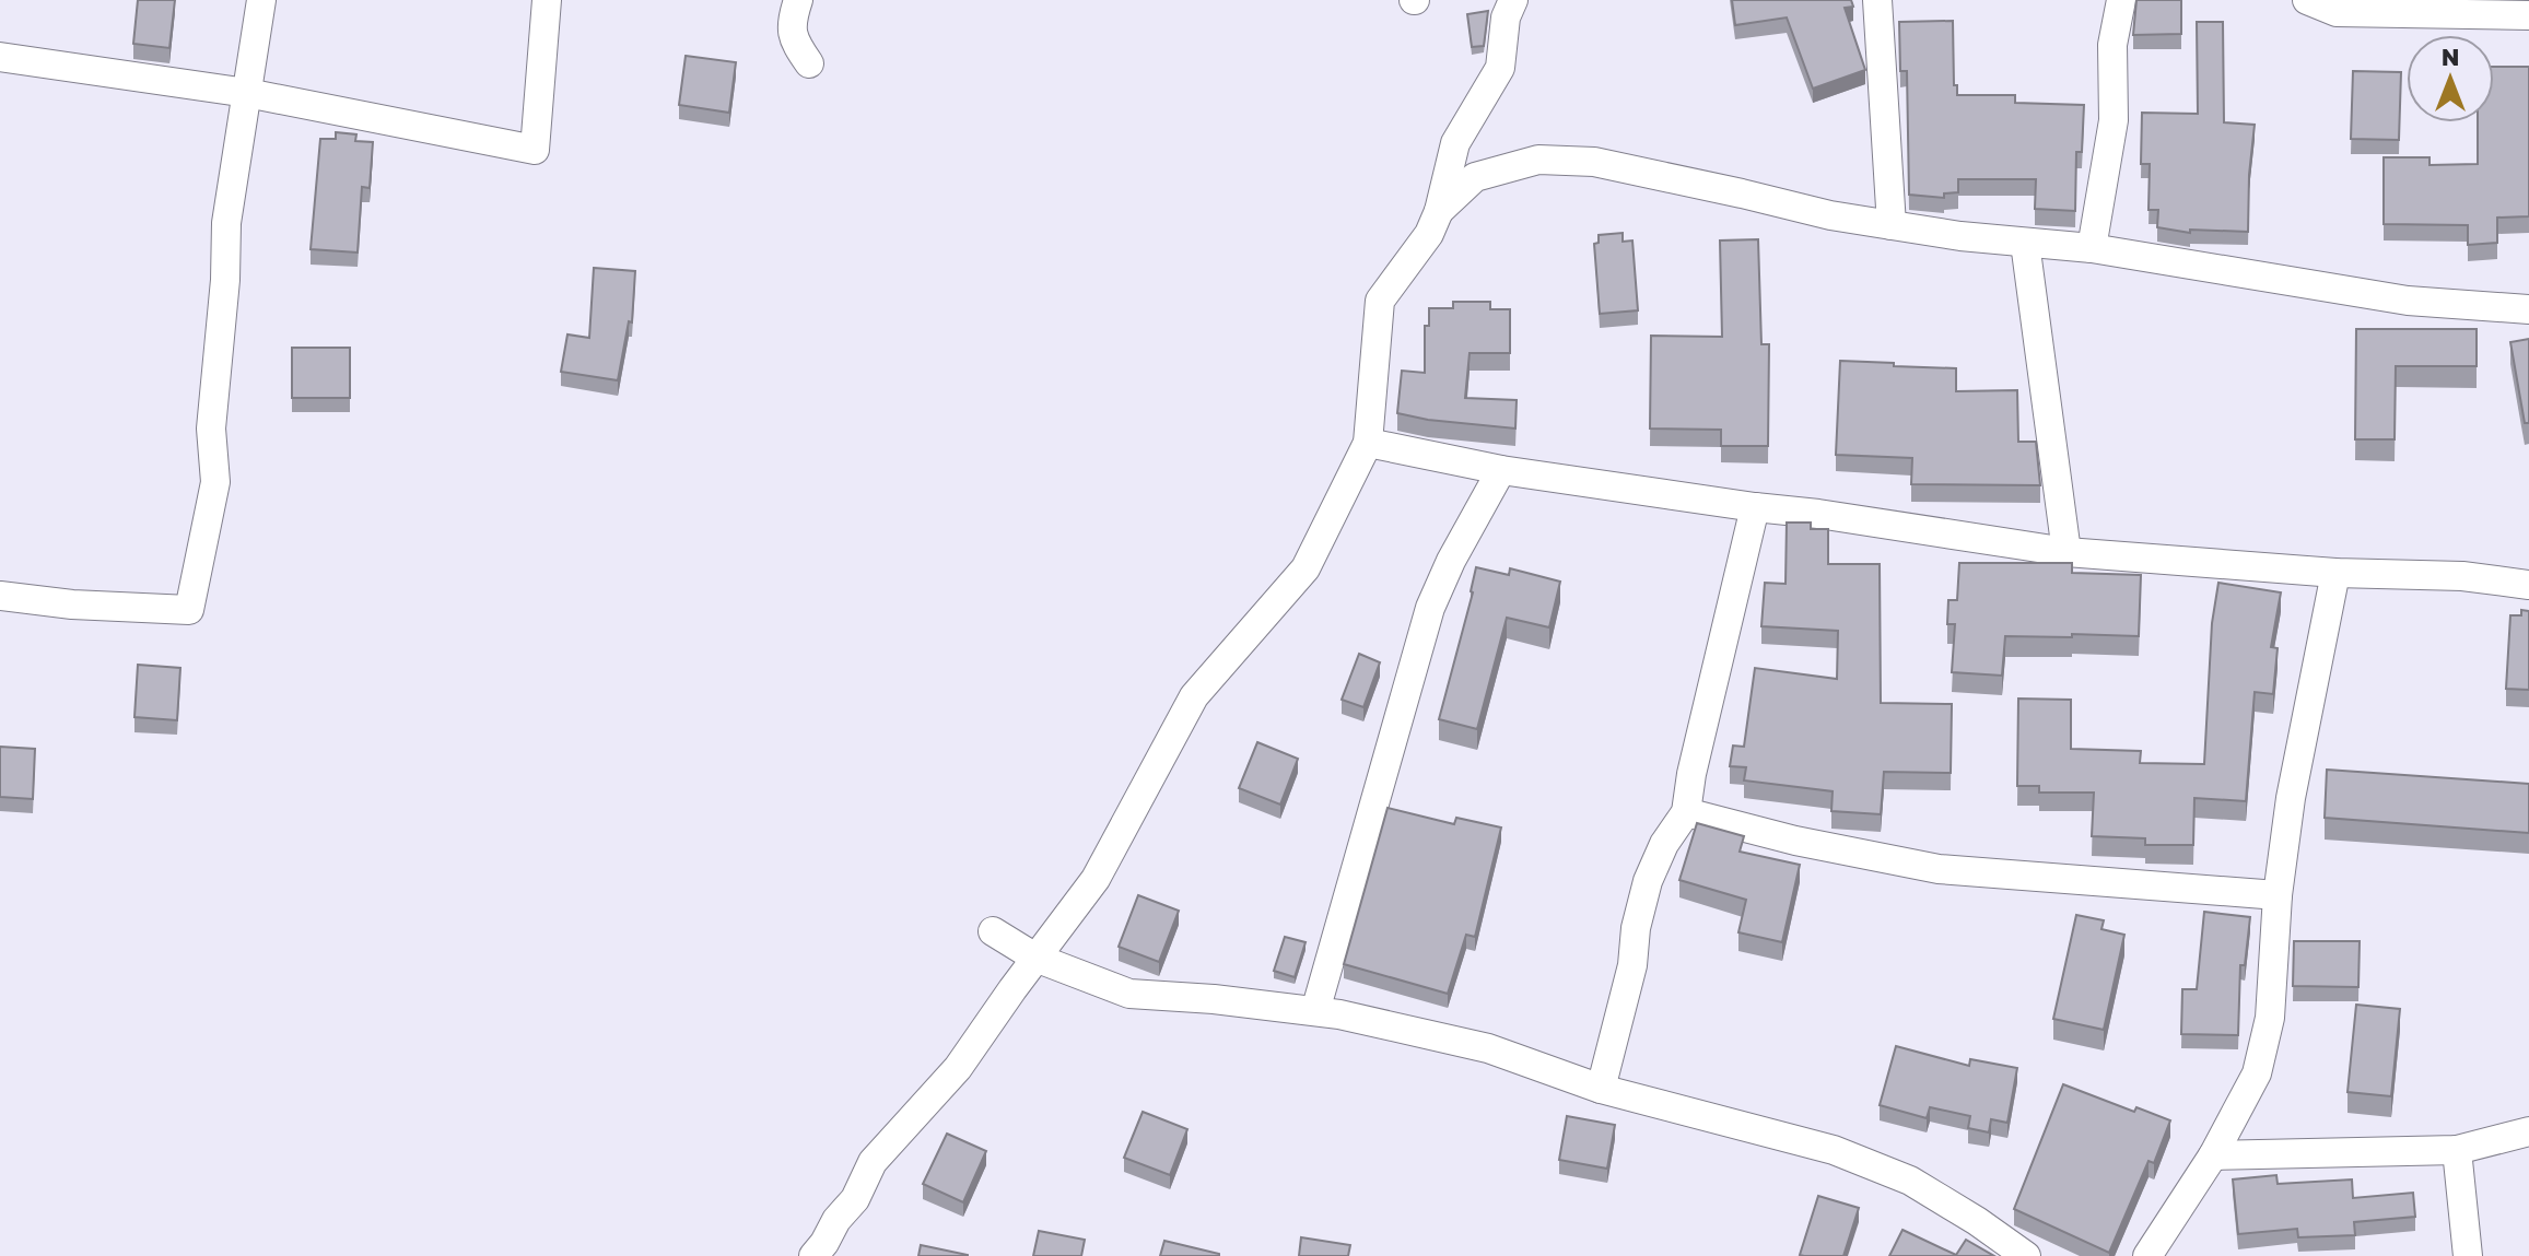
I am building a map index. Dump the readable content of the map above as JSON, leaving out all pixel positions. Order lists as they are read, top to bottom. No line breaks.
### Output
{"north":"top"}
